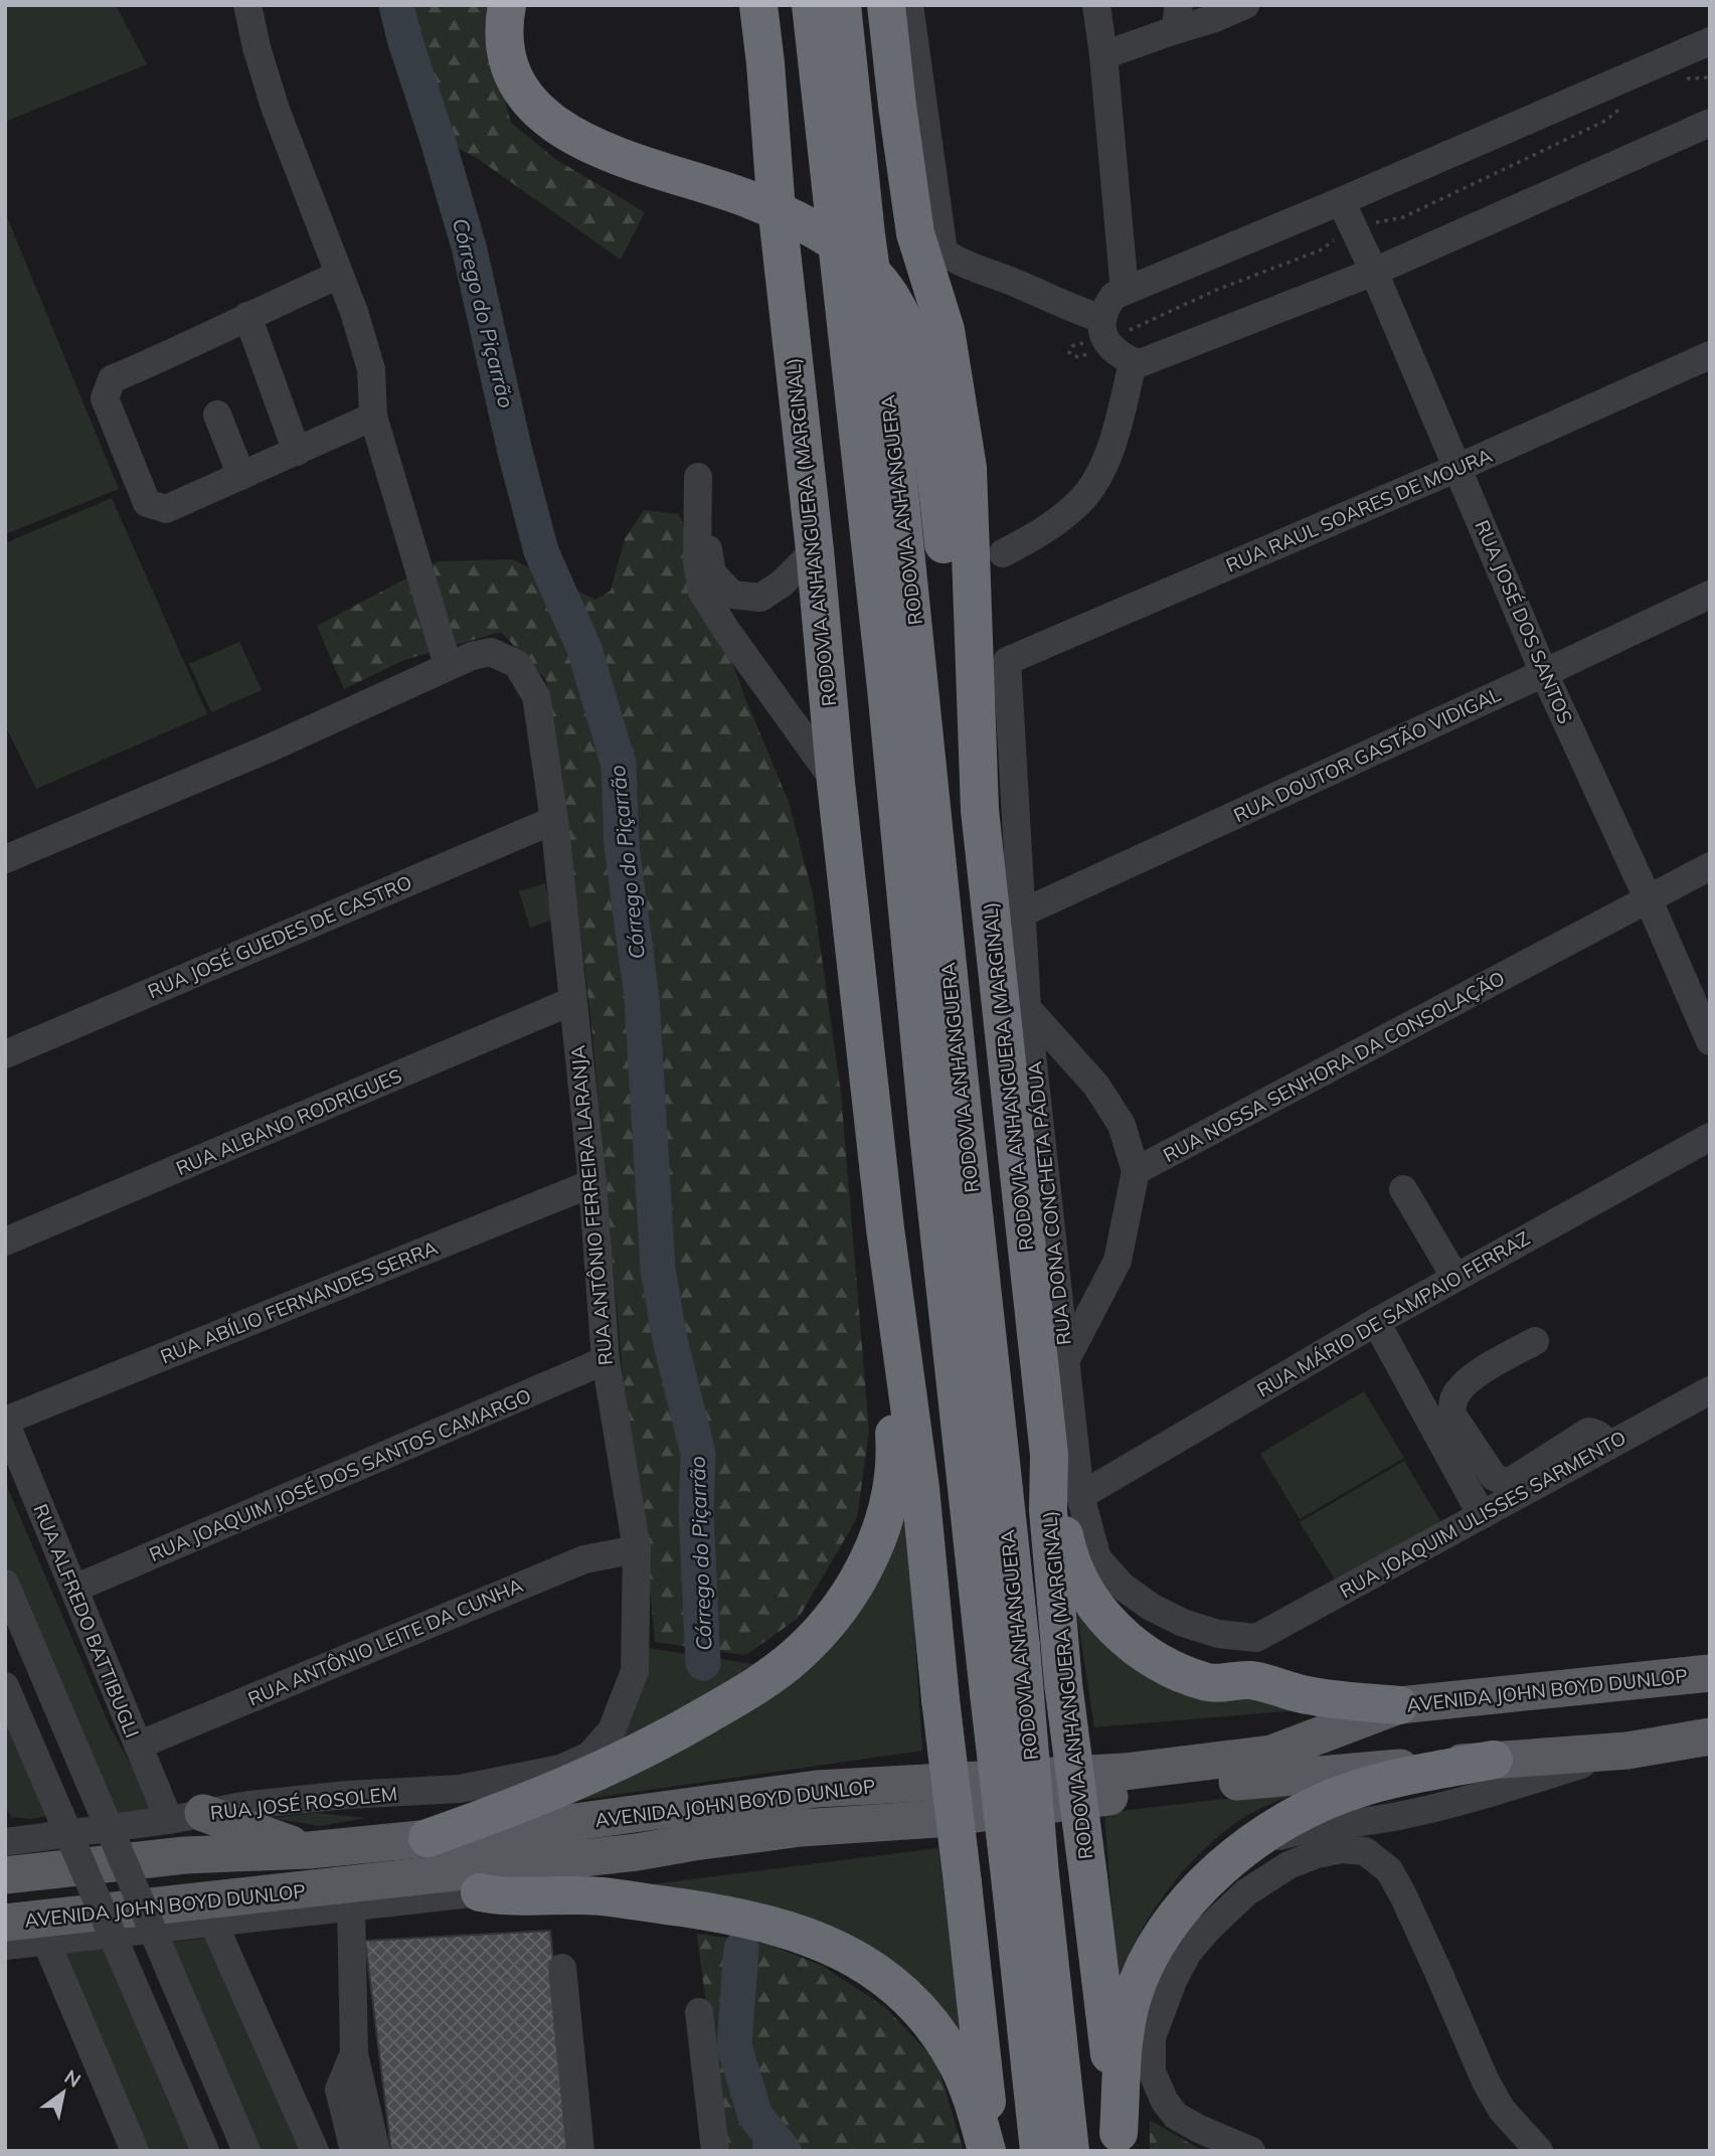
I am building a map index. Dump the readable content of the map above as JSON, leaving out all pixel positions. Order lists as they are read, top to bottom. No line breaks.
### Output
{"streets":{"highway":["RODOVIA ANHANGUERA","RODOVIA ANHANGUERA (MARGINAL)"],"main road":["AVENIDA JOHN BOYD DUNLOP"],"street":["RUA RAUL SOARES DE MOURA","RUA JOSÉ DOS SANTOS","RUA DOUTOR GASTÃO VIDIGAL","RUA JOSÉ GUEDES DE CASTRO","RUA NOSSA SENHORA DA CONSOLAÇÃO","RUA ALBANO RODRIGUES","RUA DONA CONCHETA PÁDUA","RUA ANTÔNIO FERREIRA LARANJA","RUA ABÍLIO FERNANDES SERRA","RUA MÁRIO DE SAMPAIO FERRAZ","RUA JOAQUIM JOSÉ DOS SANTOS CAMARGO","RUA JOAQUIM ULISSES SARMENTO","RUA ALFREDO BATTIBUGLI","RUA ANTÔNIO LEITE DA CUNHA","RUA JOSÉ ROSOLEM"]},"crossings":[["RUA RAUL SOARES DE MOURA","RUA JOSÉ DOS SANTOS"],["RUA RAUL SOARES DE MOURA","RUA DONA CONCHETA PÁDUA"],["RUA JOSÉ DOS SANTOS","RUA DOUTOR GASTÃO VIDIGAL"],["RUA JOSÉ DOS SANTOS","RUA NOSSA SENHORA DA CONSOLAÇÃO"],["RUA DOUTOR GASTÃO VIDIGAL","RUA DONA CONCHETA PÁDUA"],["RUA JOSÉ GUEDES DE CASTRO","RUA ANTÔNIO FERREIRA LARANJA"],["RUA ALBANO RODRIGUES","RUA ANTÔNIO FERREIRA LARANJA"],["RUA DONA CONCHETA PÁDUA","RUA MÁRIO DE SAMPAIO FERRAZ"],["RUA DONA CONCHETA PÁDUA","RUA JOAQUIM ULISSES SARMENTO"],["RUA ANTÔNIO FERREIRA LARANJA","RUA ABÍLIO FERNANDES SERRA"],["RUA ANTÔNIO FERREIRA LARANJA","RUA JOAQUIM JOSÉ DOS SANTOS CAMARGO"],["RUA ANTÔNIO FERREIRA LARANJA","RUA ANTÔNIO LEITE DA CUNHA"],["RUA ANTÔNIO FERREIRA LARANJA","RUA JOSÉ ROSOLEM"],["RUA ABÍLIO FERNANDES SERRA","RUA ALFREDO BATTIBUGLI"],["RUA JOAQUIM JOSÉ DOS SANTOS CAMARGO","RUA ALFREDO BATTIBUGLI"],["RUA ALFREDO BATTIBUGLI","RUA ANTÔNIO LEITE DA CUNHA"],["RUA ALFREDO BATTIBUGLI","RUA JOSÉ ROSOLEM"]],"water":["Córrego do Piçarrão"],"north":"top right"}
